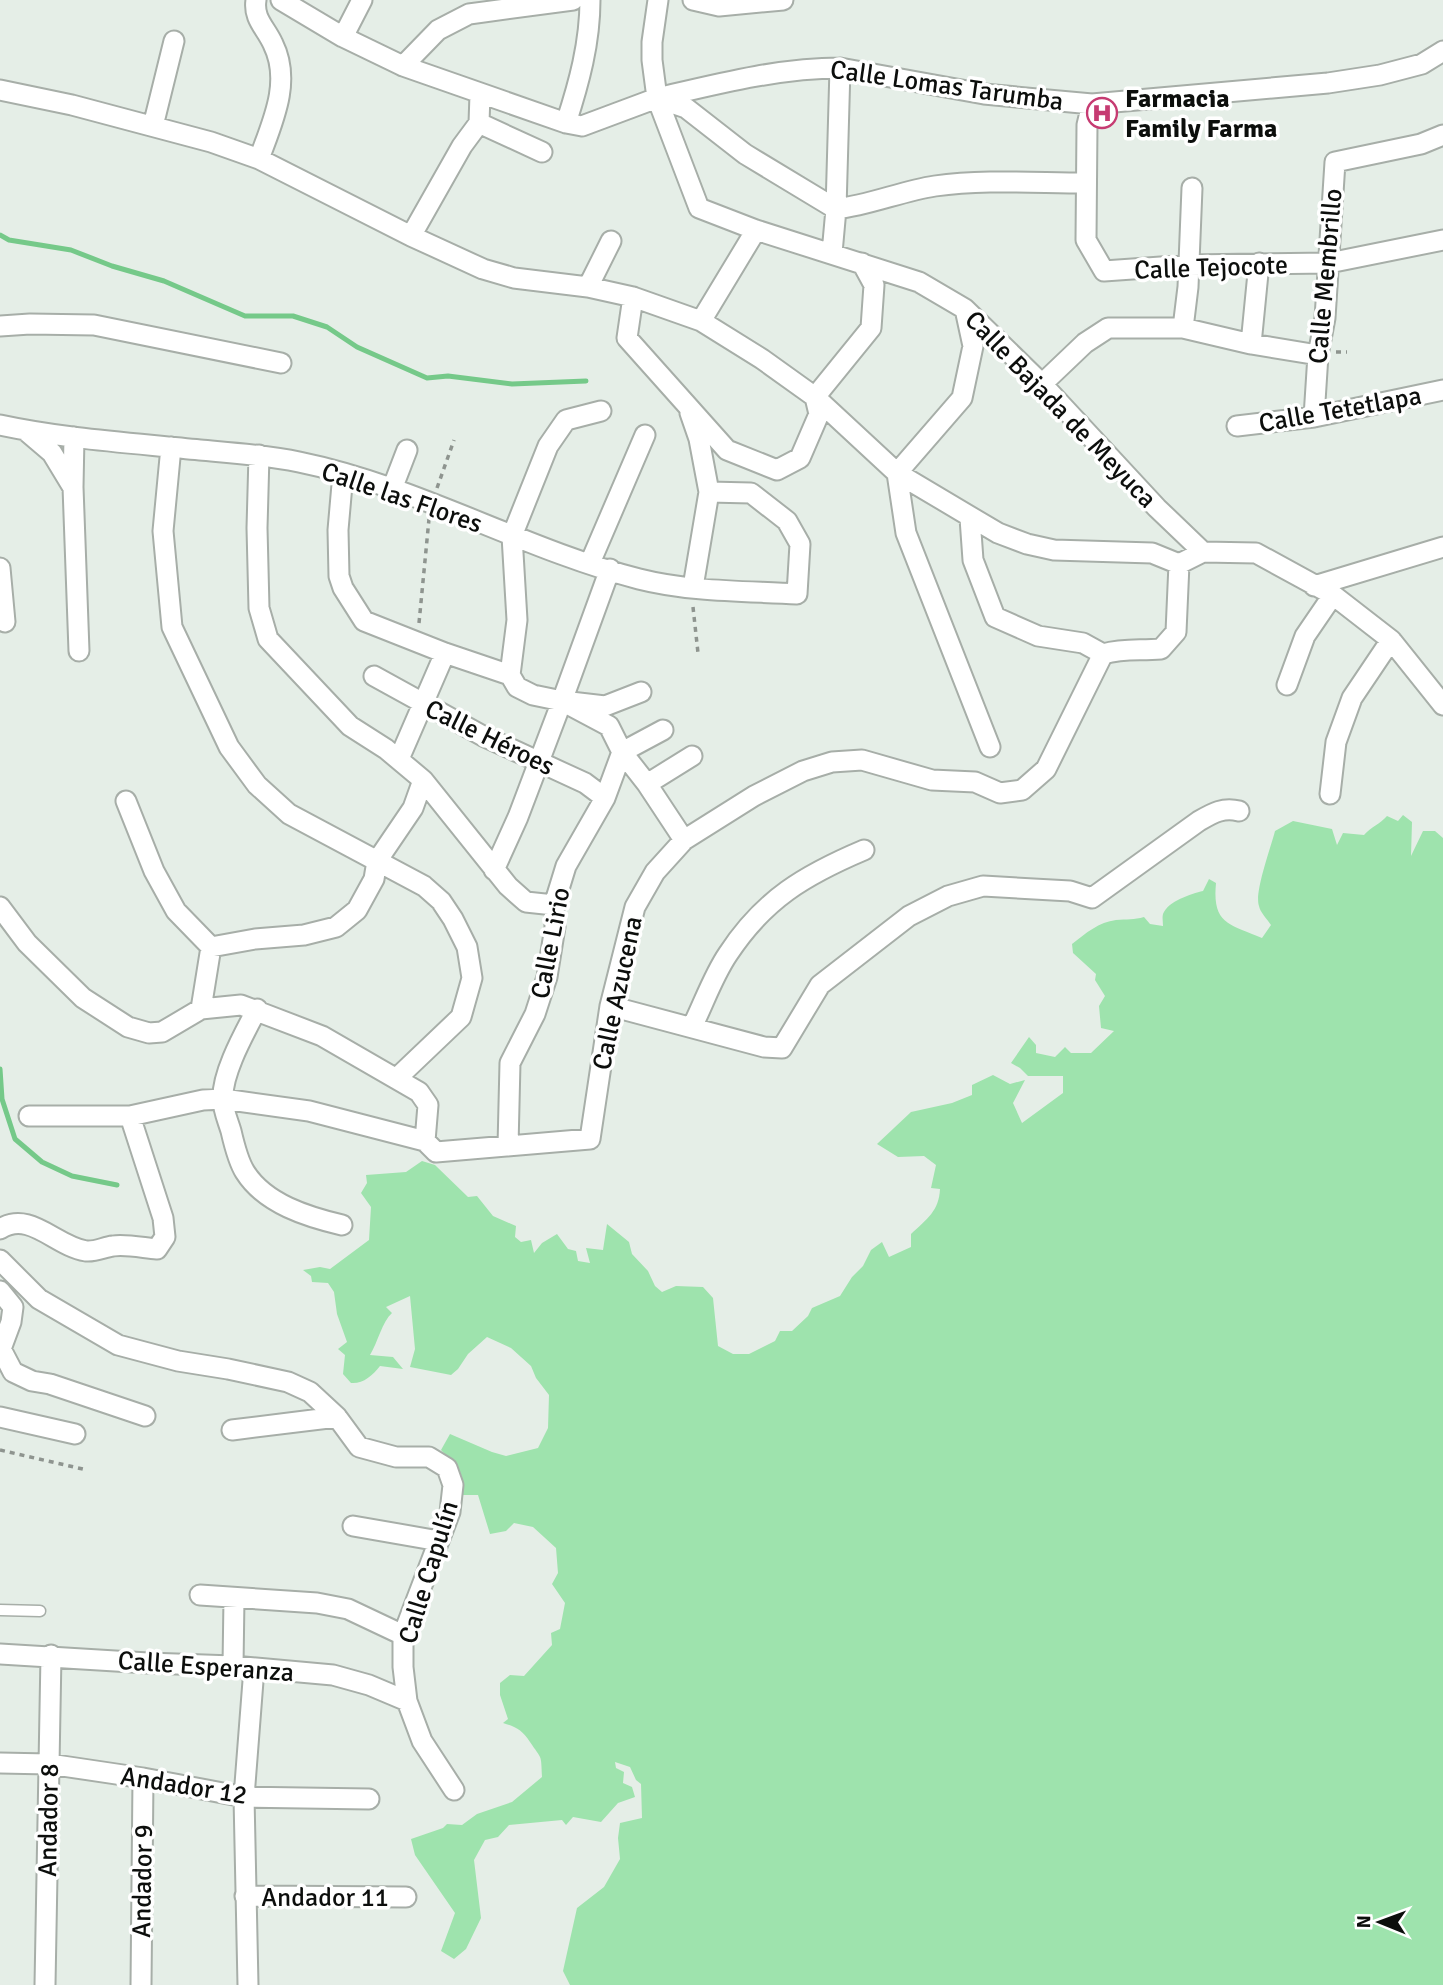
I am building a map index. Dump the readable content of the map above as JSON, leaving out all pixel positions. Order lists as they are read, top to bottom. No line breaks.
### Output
{"streets":{"street":["Calle Lomas Tarumba","Calle Tejocote","Calle Membrillo","Calle Bajada de Meyuca","Calle Tetetlapa","Calle las Flores","Calle Héroes","Calle Lirio","Calle Azucena","Calle Capulín","Calle Esperanza","Andador 12","Andador 8","Andador 9","Andador 11"]},"crossings":[["Calle Lomas Tarumba","Calle Bajada de Meyuca"],["Calle Tejocote","Calle Membrillo"],["Calle Membrillo","Calle Tetetlapa"],["Calle Héroes","Calle Lirio"],["Calle Lirio","Calle Azucena"],["Calle Capulín","Calle Esperanza"],["Calle Esperanza","Andador 8"],["Andador 12","Andador 8"],["Andador 12","Andador 9"]],"places":{"hospital":["Farmacia Family Farma"]},"north":"left"}
